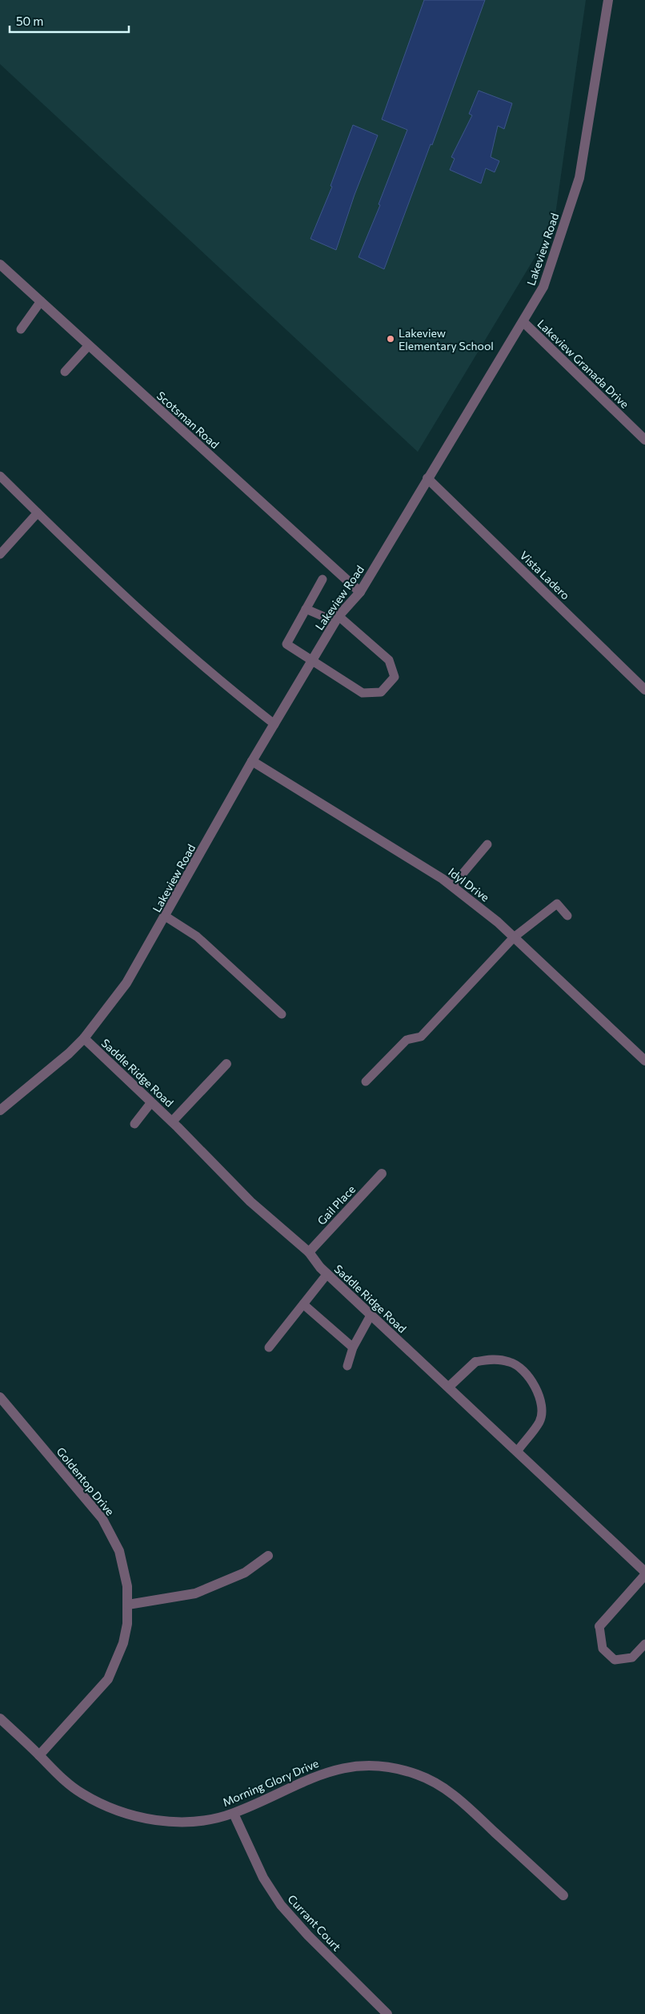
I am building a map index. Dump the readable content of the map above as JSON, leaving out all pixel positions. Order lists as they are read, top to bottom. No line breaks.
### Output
{"streets":{"street":["Lakeview Road","Lakeview Granada Drive","Scotsman Road","Vista Ladero","Idyl Drive","Saddle Ridge Road","Gail Place","Goldentop Drive","Morning Glory Drive","Currant Court"]},"crossings":[["Lakeview Road","Lakeview Granada Drive"],["Lakeview Road","Scotsman Road"],["Lakeview Road","Vista Ladero"],["Lakeview Road","Idyl Drive"],["Lakeview Road","Saddle Ridge Road"],["Saddle Ridge Road","Gail Place"],["Goldentop Drive","Morning Glory Drive"],["Morning Glory Drive","Currant Court"]],"places":["Lakeview Elementary School"],"scale_bar":"50 m"}
